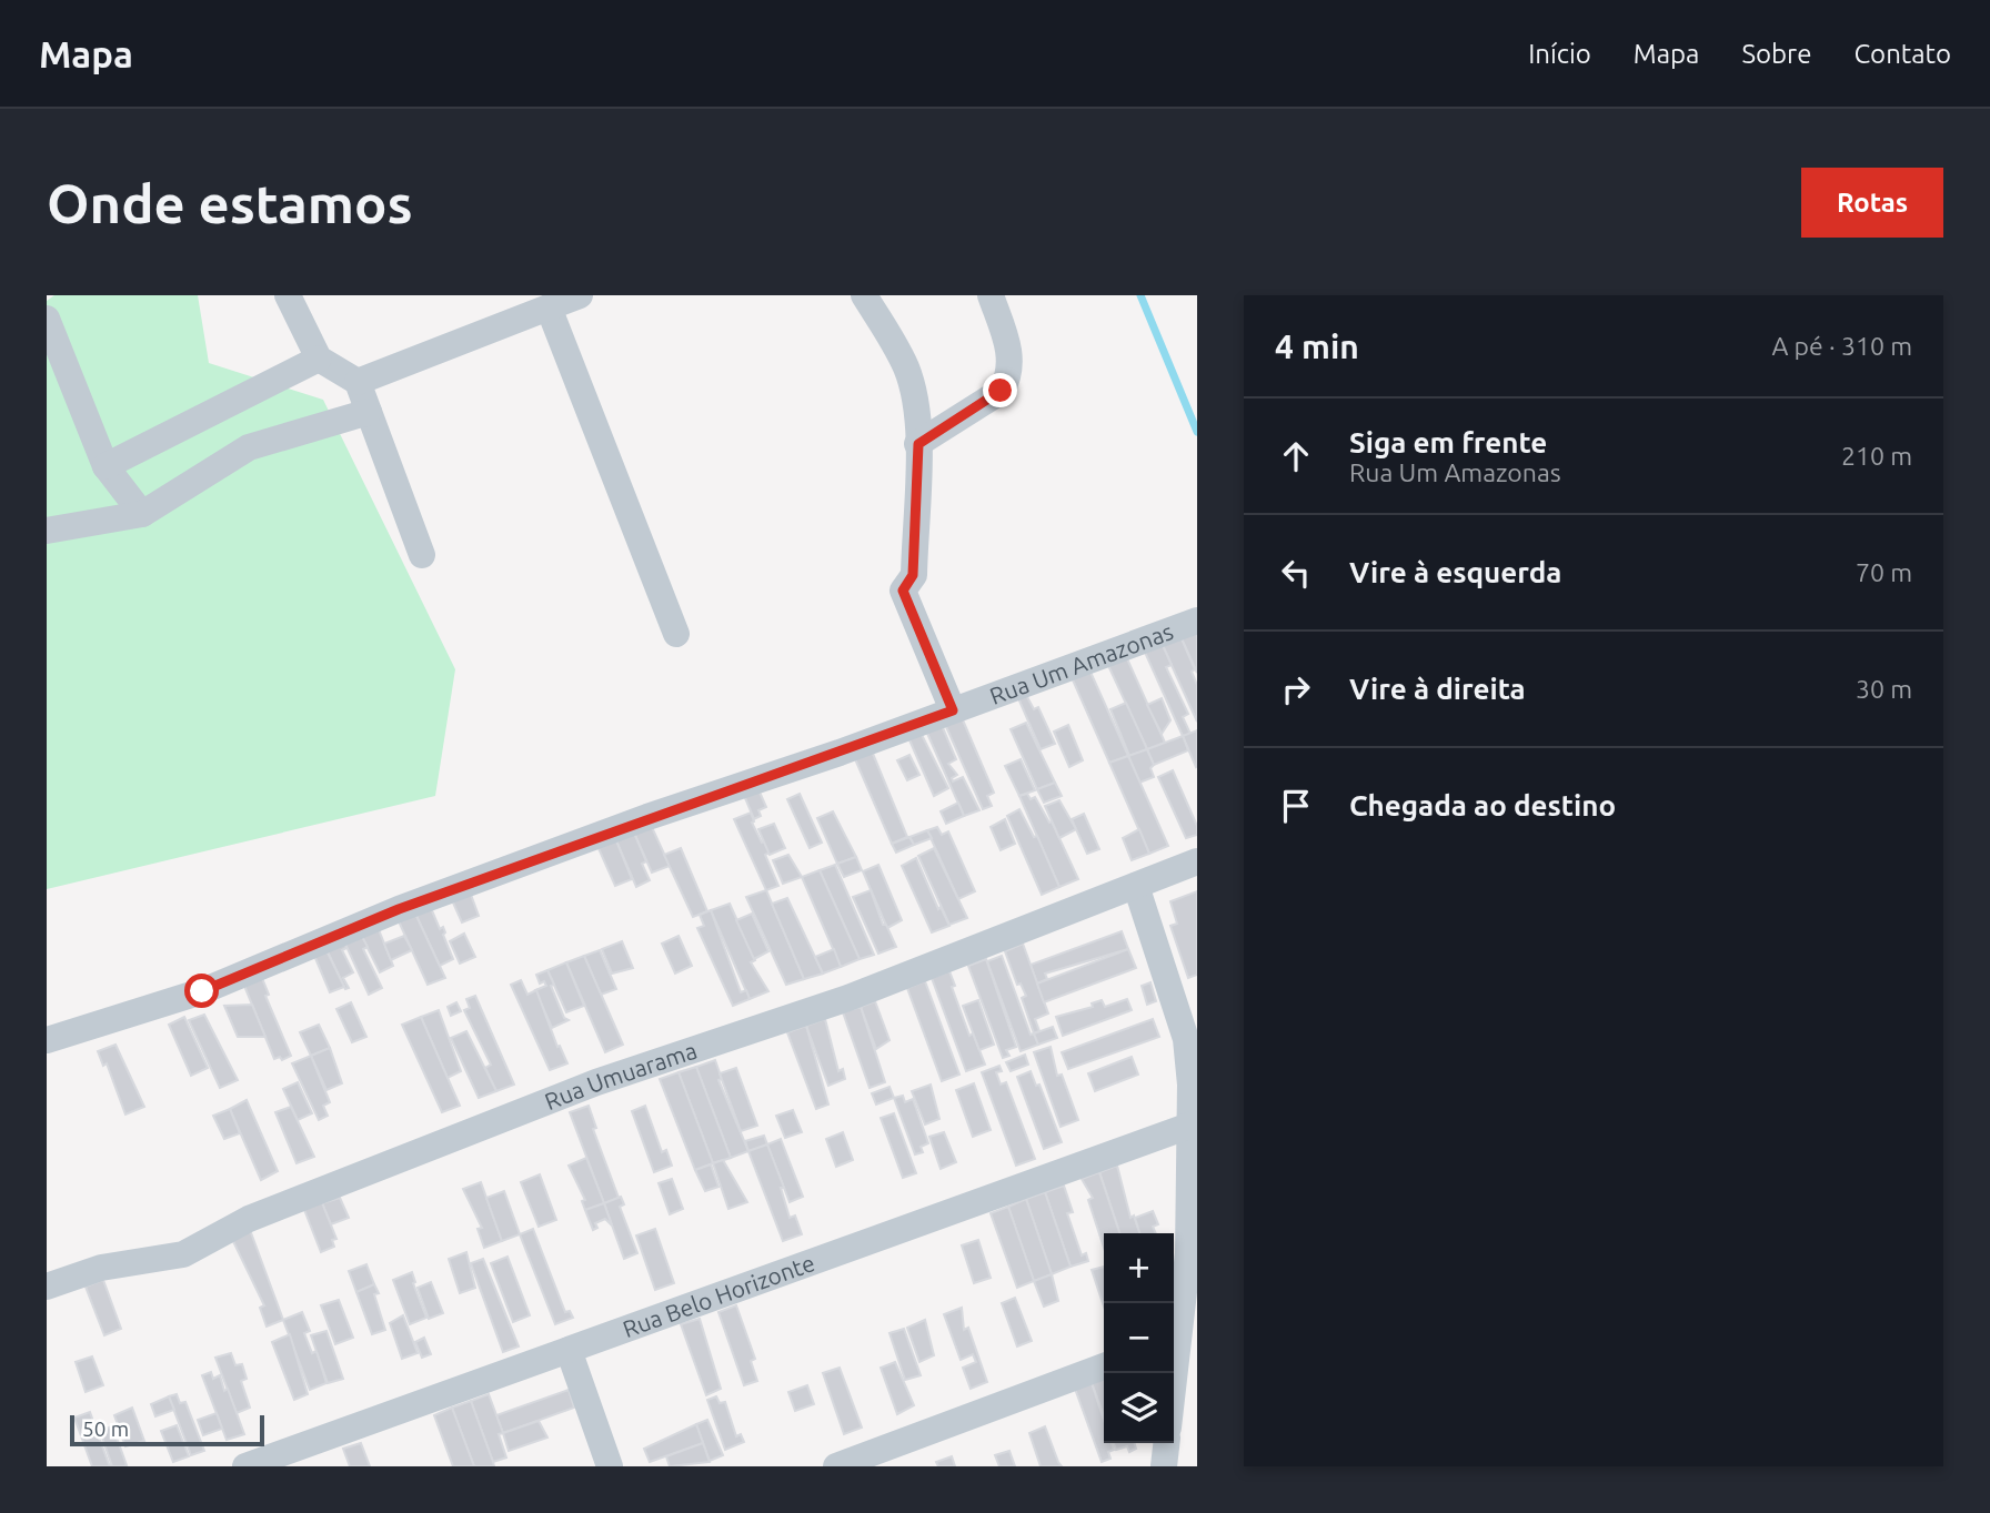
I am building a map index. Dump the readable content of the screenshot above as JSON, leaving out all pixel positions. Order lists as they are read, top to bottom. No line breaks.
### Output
{"streets":{"street":["Rua Um Amazonas","Rua Umuarama","Rua Belo Horizonte"]},"scale_bar":"50 m","page":{"header":"Mapa","nav":["Início","Mapa","Sobre","Contato"],"buttons":"Rotas","title":"Onde estamos","heading":["4 min","A pé · 310 m"],"list":[["Siga em frente","Rua Um Amazonas","210 m"],["Vire à esquerda","70 m"],["Vire à direita","30 m"],"Chegada ao destino"],"map_buttons":["+","−"],"scale":"50 m"}}
